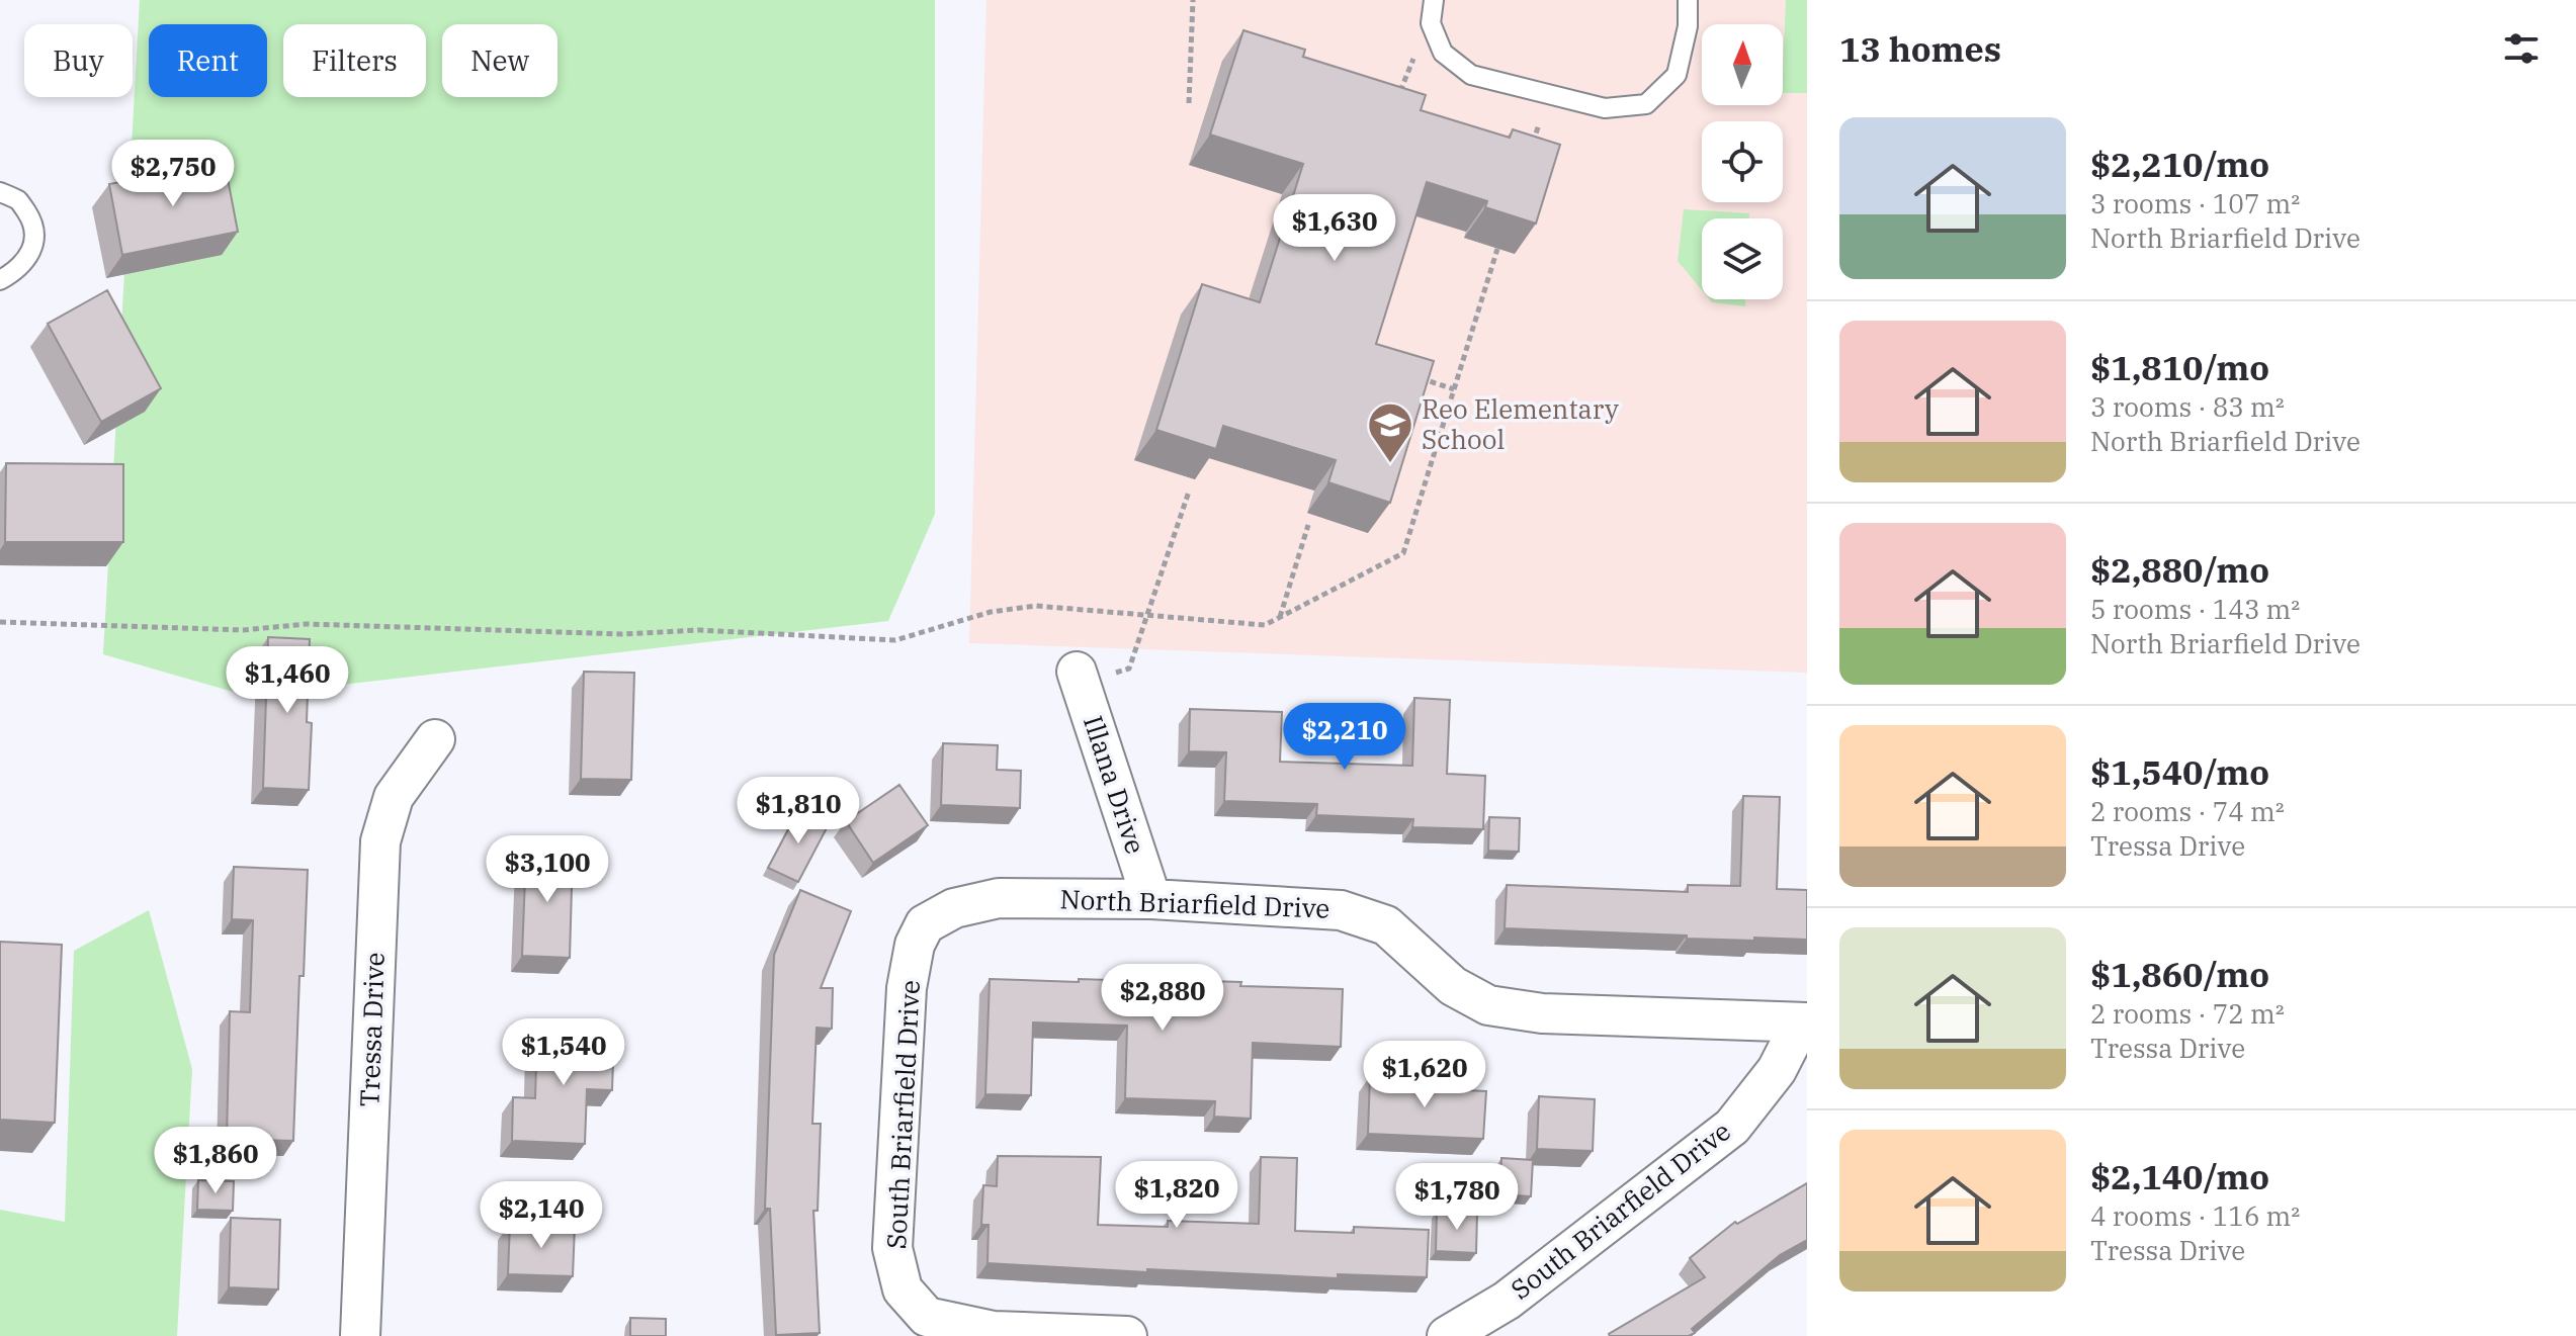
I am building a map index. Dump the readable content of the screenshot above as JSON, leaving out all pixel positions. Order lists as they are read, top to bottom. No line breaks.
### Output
{"streets":{"street":["Illana Drive","North Briarfield Drive","Tressa Drive","South Briarfield Drive"]},"crossings":[["Illana Drive","North Briarfield Drive"],["North Briarfield Drive","South Briarfield Drive"]],"places":{"school or university":["Reo Elementary School"]},"north":"top","page":{"heading":"13 homes","chip":["Buy","Rent","Filters","New"],"list":[{"name":"$2,210/mo","note":"3 rooms · 107 m² · North Briarfield Drive"},{"name":"$1,810/mo","note":"3 rooms · 83 m² · North Briarfield Drive"},{"name":"$2,880/mo","note":"5 rooms · 143 m² · North Briarfield Drive"},{"name":"$1,540/mo","note":"2 rooms · 74 m² · Tressa Drive"},{"name":"$1,860/mo","note":"2 rooms · 72 m² · Tressa Drive"},{"name":"$2,140/mo","note":"4 rooms · 116 m² · Tressa Drive"}],"price":["$2,750","$1,630","$1,460","$2,210","$1,810","$3,100","$2,880","$1,540","$1,620","$1,860","$1,820","$1,780","$2,140"]}}
